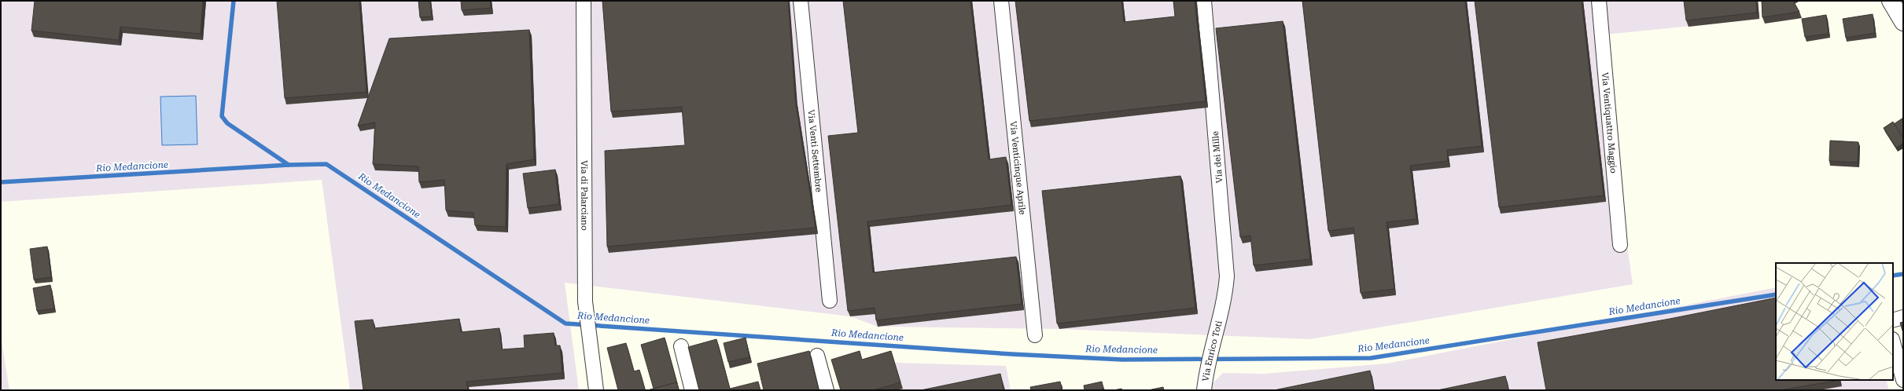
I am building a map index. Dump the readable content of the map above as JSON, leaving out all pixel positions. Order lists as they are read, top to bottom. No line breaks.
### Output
{"streets":{"street":["Via Ventiquattro Maggio","Via Venti Settembre","Via dei Mille","Via Venticinque Aprile","Via di Palarciano","Via Enrico Toti"]},"crossings":[["Via dei Mille","Via Enrico Toti"]],"water":["Rio Medancione"]}
